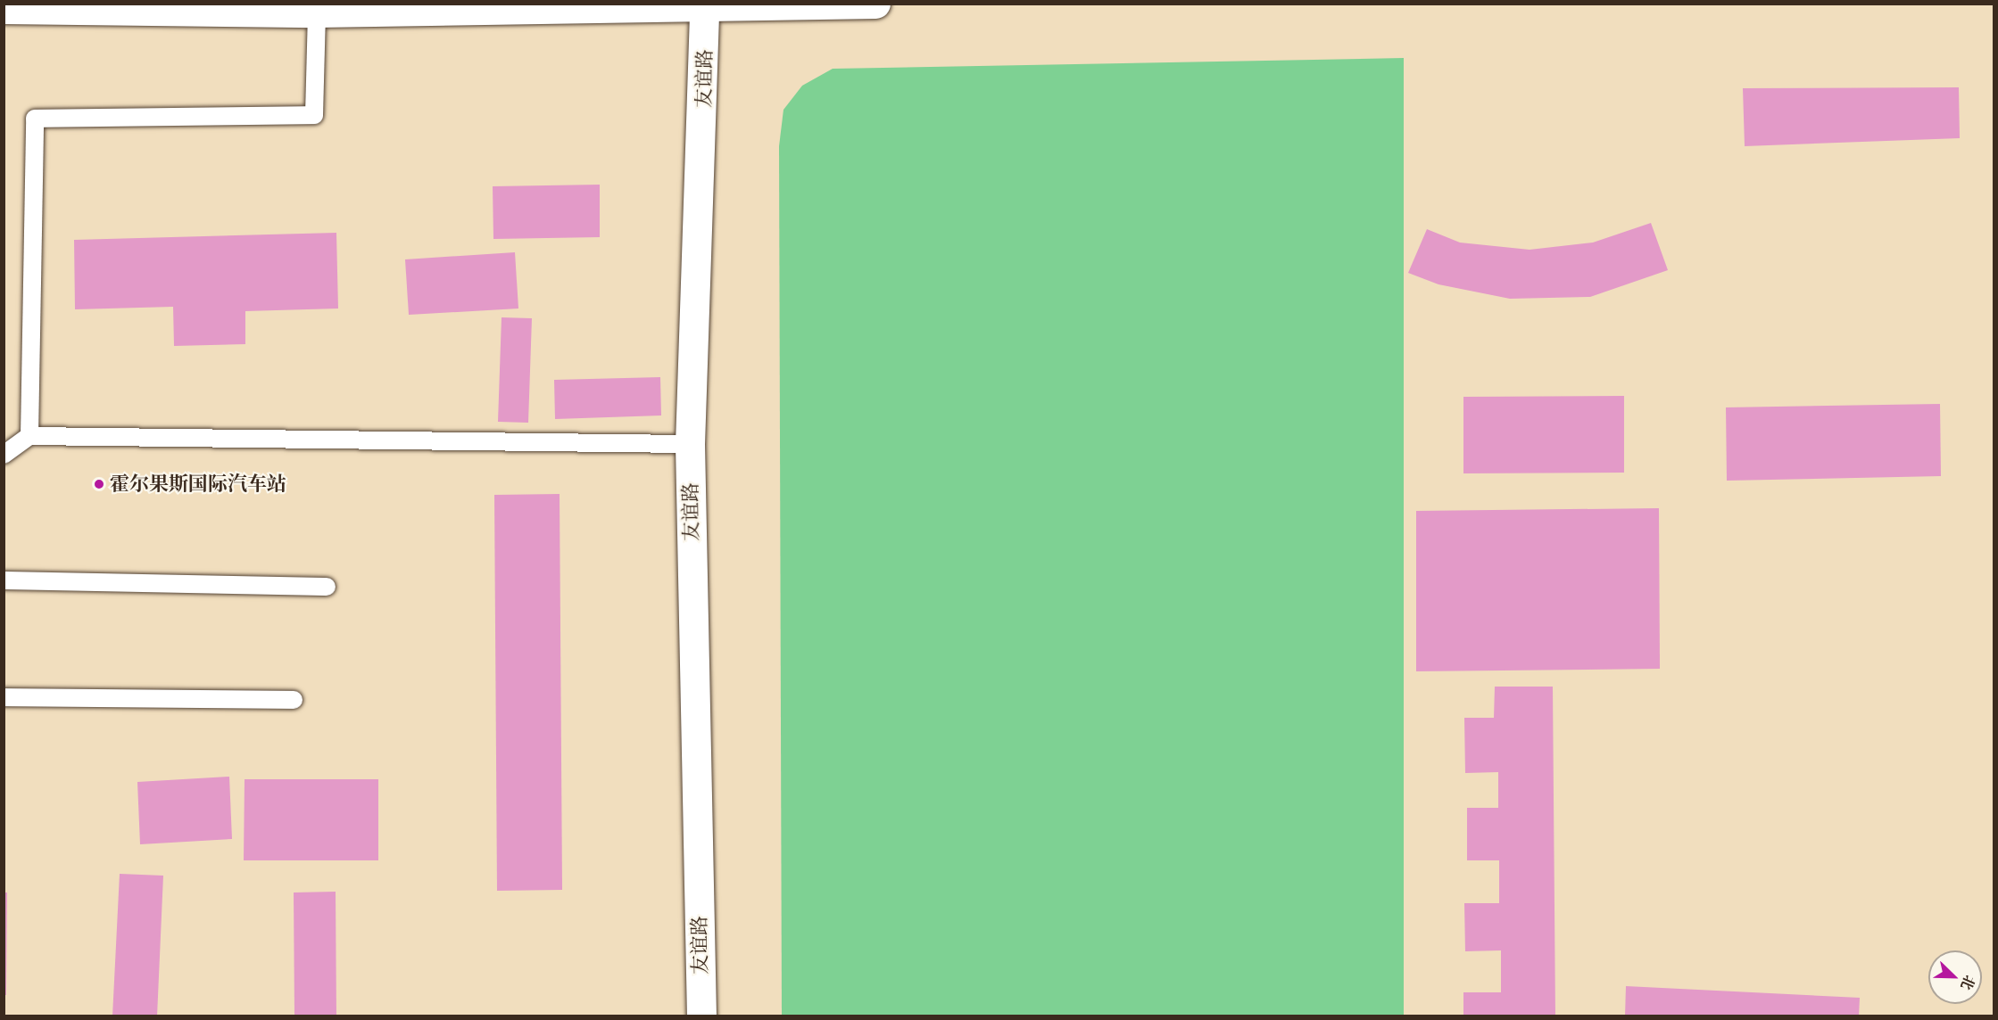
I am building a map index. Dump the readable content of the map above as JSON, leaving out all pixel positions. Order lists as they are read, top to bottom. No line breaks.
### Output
{"streets":{"main road":["友谊路"]},"places":["霍尔果斯国际汽车站"],"north":"bottom right"}
